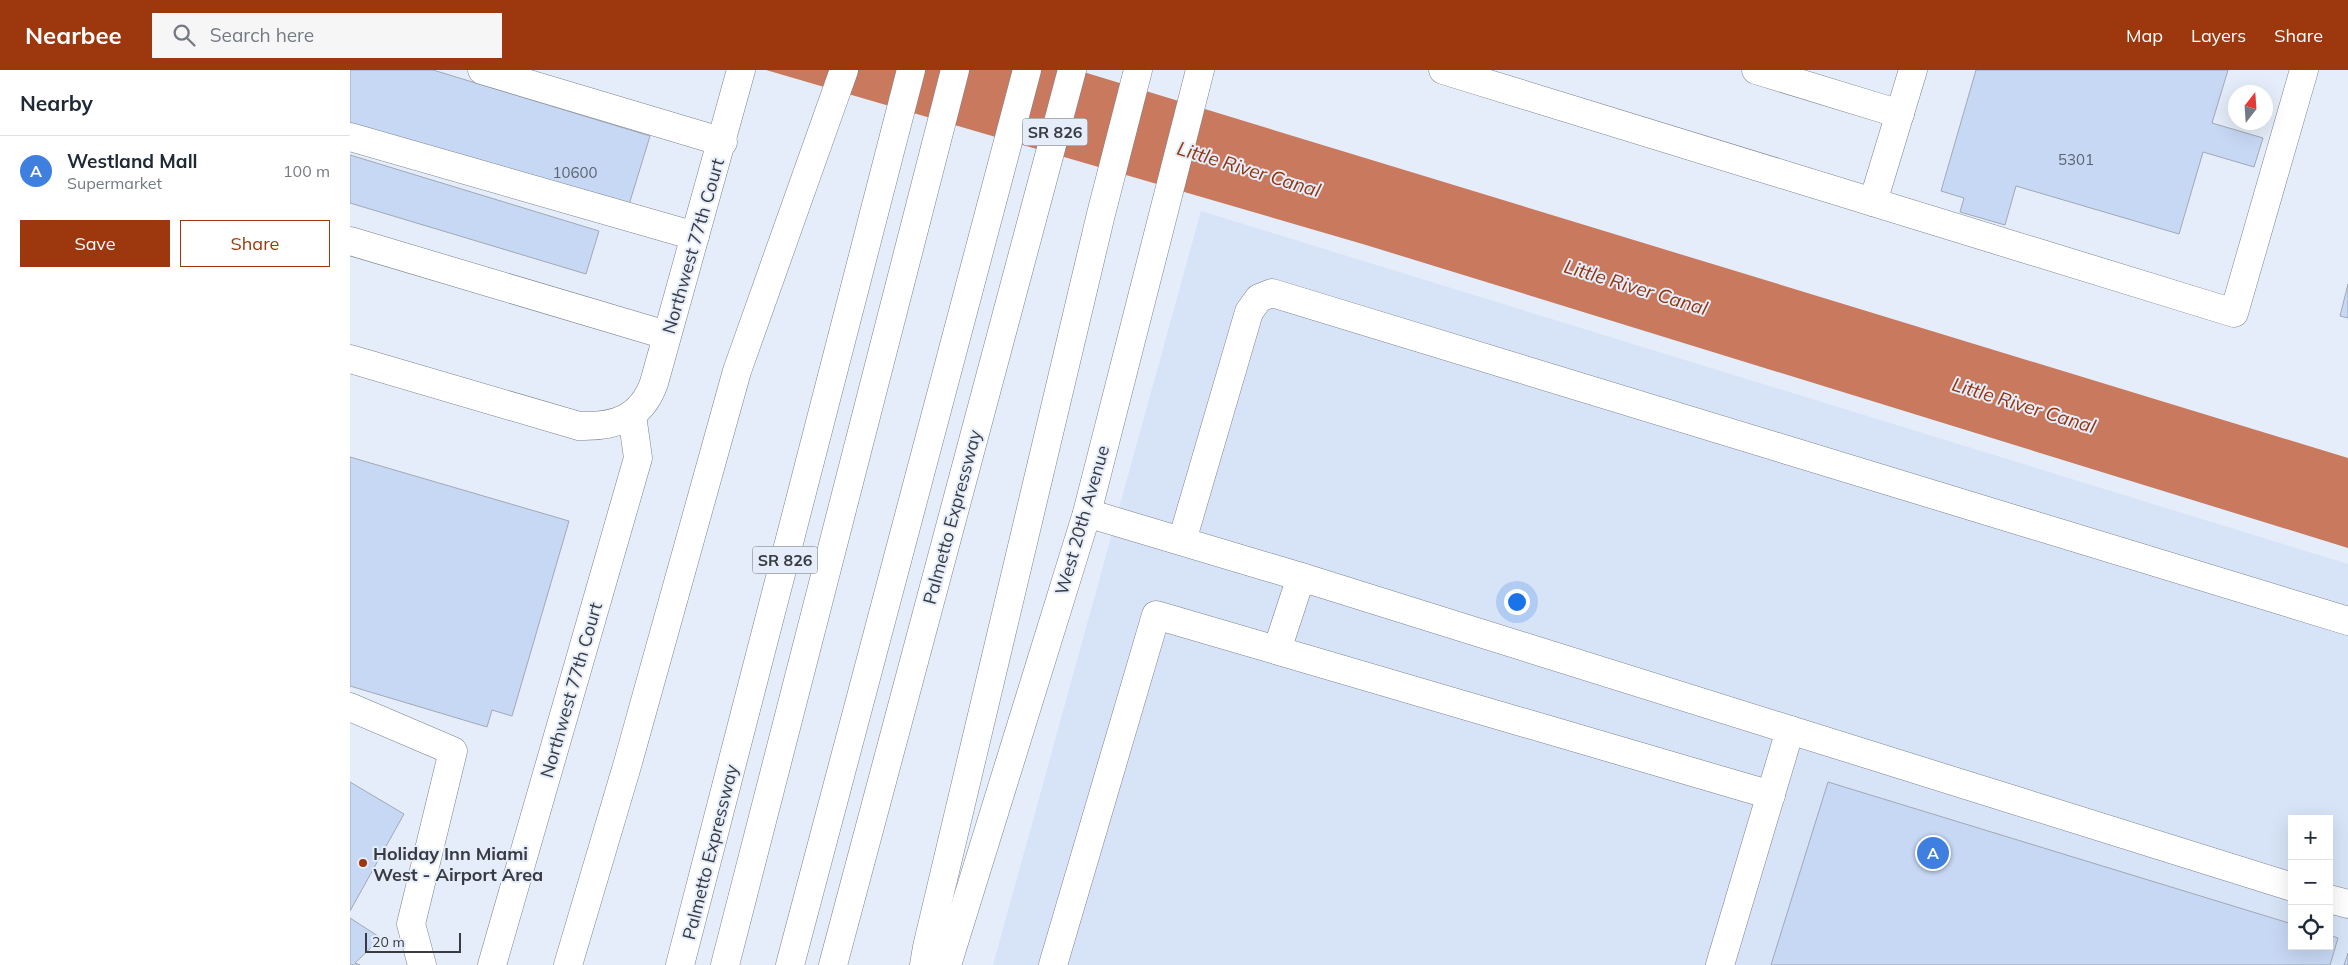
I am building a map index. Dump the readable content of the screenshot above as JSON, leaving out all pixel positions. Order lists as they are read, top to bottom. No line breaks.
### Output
{"streets":{"main road":["SR 826","Northwest 77th Court","Palmetto Expressway","West 20th Avenue"]},"water":["Little River Canal"],"places":["Holiday Inn Miami West - Airport Area"],"house_numbers":["5301","10600"],"scale_bar":"20 m","north":"top","page":{"header":"Nearbee","search":"Search here","nav":["Map","Layers","Share"],"heading":"Nearby","list":[{"mark":"A","name":"Westland Mall","note":"Supermarket","value":"100 m"}],"buttons":["Save","Share"],"map_buttons":["+","−"],"pins":"A","scale":"20 m"}}
